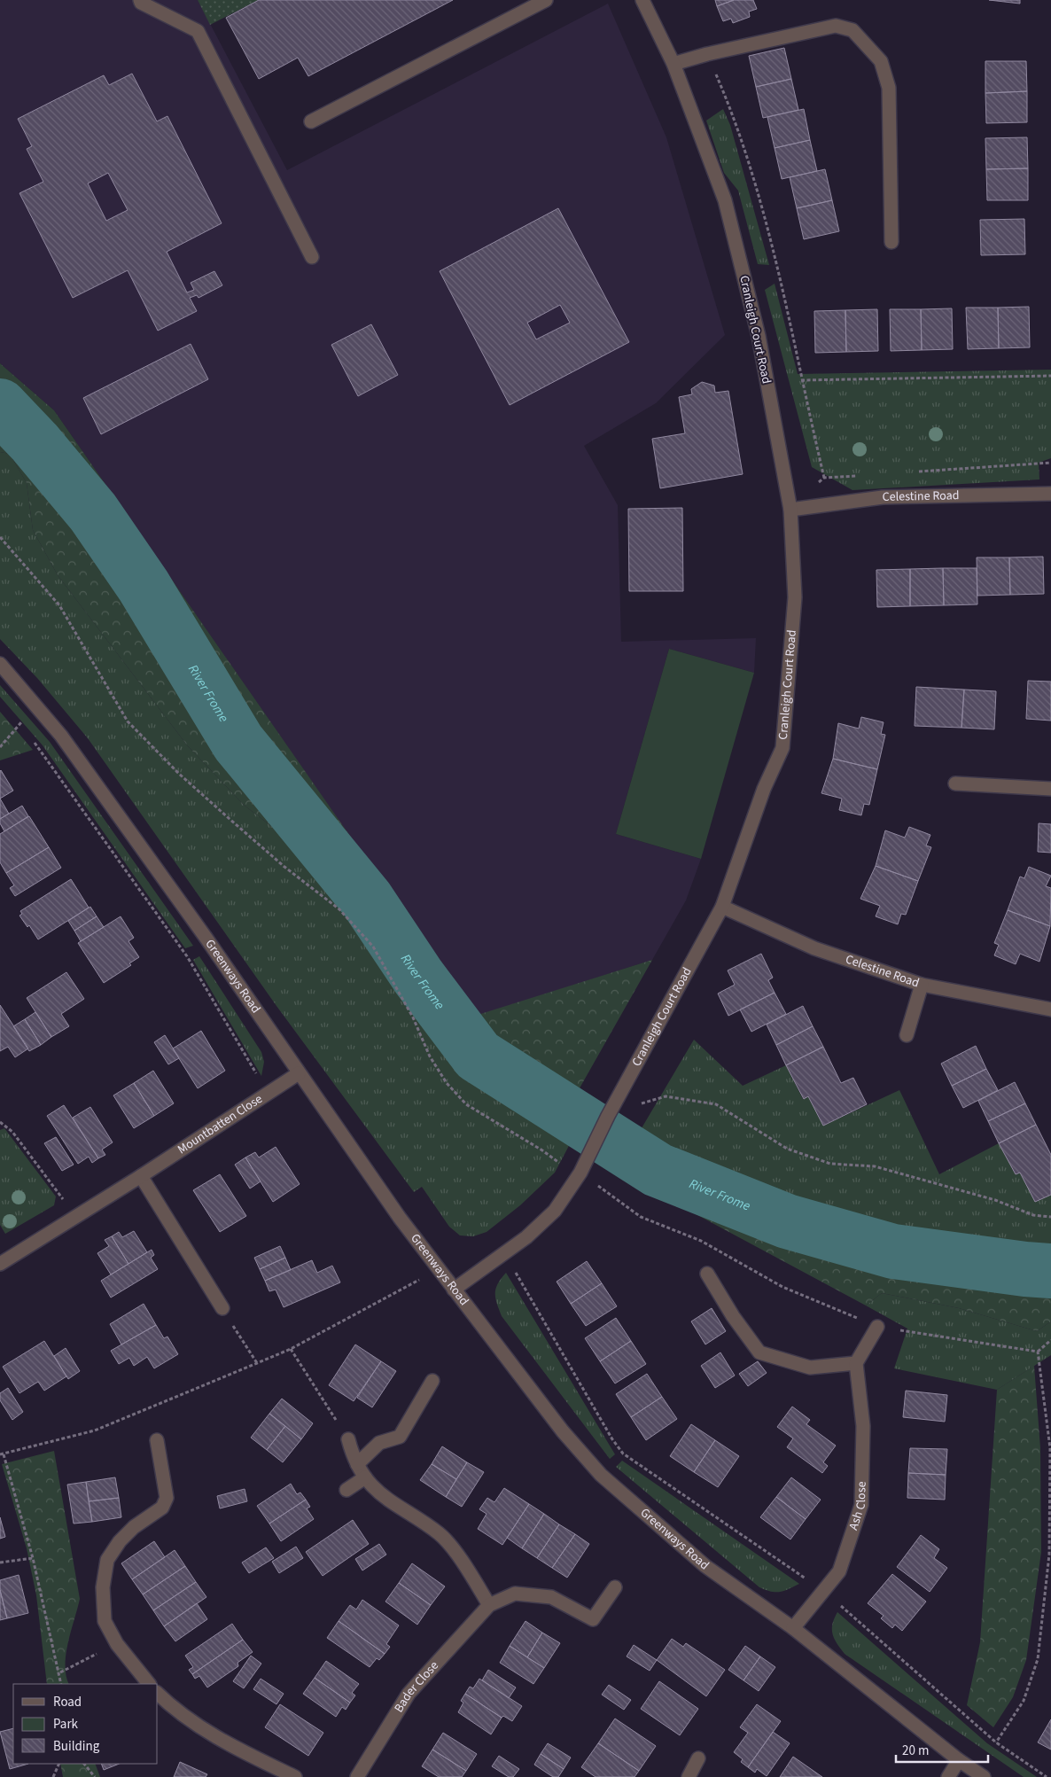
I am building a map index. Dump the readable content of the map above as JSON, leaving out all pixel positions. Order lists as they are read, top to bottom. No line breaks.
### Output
{"streets":{"street":["Cranleigh Court Road","Celestine Road","Greenways Road","Mountbatten Close","Ash Close","Bader Close"]},"crossings":[["Cranleigh Court Road","Celestine Road"],["Cranleigh Court Road","Greenways Road"],["Greenways Road","Mountbatten Close"],["Greenways Road","Ash Close"]],"water":["River Frome"],"legend":["Road","Park","Building"],"scale_bar":"20 m"}
